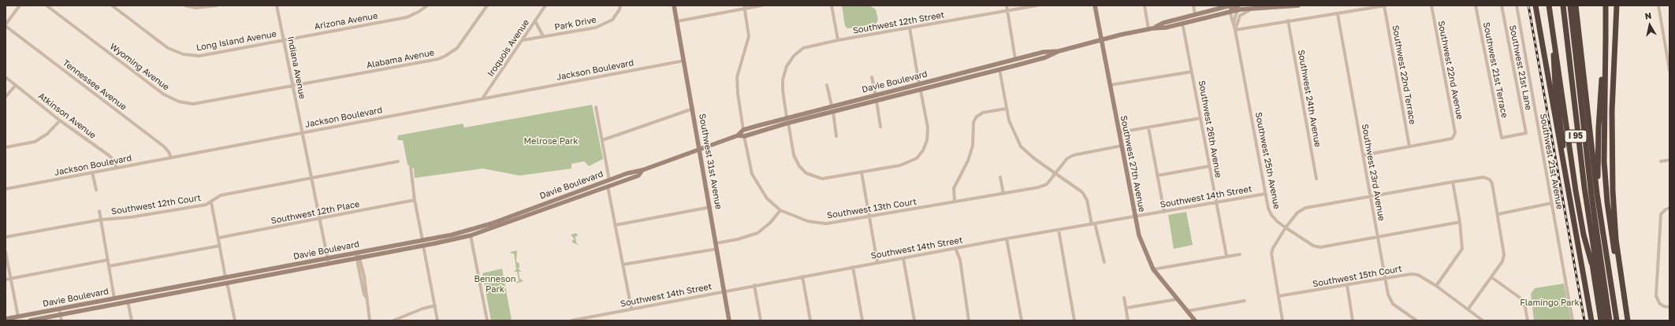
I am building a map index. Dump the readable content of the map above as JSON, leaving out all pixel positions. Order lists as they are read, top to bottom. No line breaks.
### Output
{"streets":{"highway":["I 95"],"main road":["Davie Boulevard","Southwest 31st Avenue","Southwest 27th Avenue"],"street":["Arizona Avenue","Southwest 12th Street","Park Drive","Long Island Avenue","Iroquois Avenue","Alabama Avenue","Wyoming Avenue","Indiana Avenue","Southwest 21st Lane","Jackson Boulevard","Southwest 22nd Avenue","Southwest 21st Terrace","Southwest 22nd Terrace","Tennessee Avenue","Southwest 24th Avenue","Atkinson Avenue","Southwest 26th Avenue","Southwest 25th Avenue","Southwest 21st Avenue","Southwest 23rd Avenue","Southwest 14th Street","Southwest 12th Court","Southwest 13th Court","Southwest 12th Place","Southwest 15th Court"]},"crossings":[["Arizona Avenue","Long Island Avenue"],["Arizona Avenue","Indiana Avenue"],["Southwest 12th Street","Davie Boulevard"],["Park Drive","Iroquois Avenue"],["Long Island Avenue","Indiana Avenue"],["Iroquois Avenue","Jackson Boulevard"],["Alabama Avenue","Wyoming Avenue"],["Alabama Avenue","Indiana Avenue"],["Wyoming Avenue","Indiana Avenue"],["Indiana Avenue","Jackson Boulevard"],["Indiana Avenue","Davie Boulevard"],["Indiana Avenue","Southwest 12th Court"],["Indiana Avenue","Southwest 12th Place"],["Southwest 21st Lane","Southwest 21st Terrace"],["Jackson Boulevard","Tennessee Avenue"],["Jackson Boulevard","Atkinson Avenue"],["Jackson Boulevard","Southwest 31st Avenue"],["Southwest 22nd Avenue","Southwest 22nd Terrace"],["Davie Boulevard","Southwest 26th Avenue"],["Davie Boulevard","Southwest 25th Avenue"],["Davie Boulevard","Southwest 31st Avenue"],["Davie Boulevard","Southwest 27th Avenue"],["Davie Boulevard","Southwest 13th Court"],["Southwest 26th Avenue","Southwest 14th Street"],["Southwest 25th Avenue","Southwest 23rd Avenue"],["Southwest 25th Avenue","Southwest 14th Street"],["Southwest 31st Avenue","Southwest 14th Street"],["Southwest 27th Avenue","Southwest 14th Street"],["Southwest 27th Avenue","Southwest 13th Court"],["Southwest 23rd Avenue","Southwest 15th Court"]],"parks":["Melrose Park","Benneson Park","Flamingo Park"],"north":"top"}
